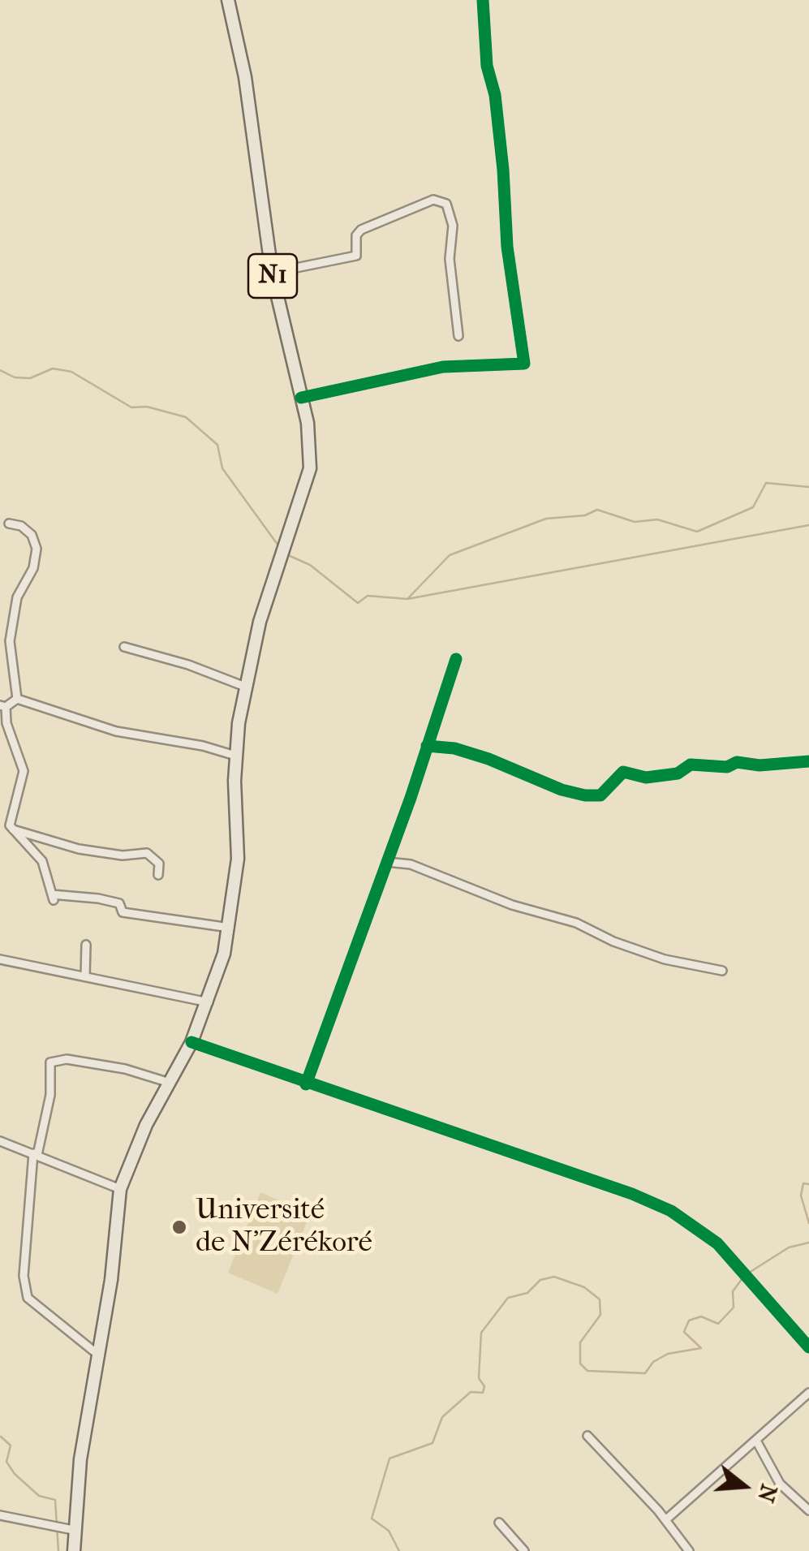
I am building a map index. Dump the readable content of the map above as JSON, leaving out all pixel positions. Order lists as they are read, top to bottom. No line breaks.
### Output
{"streets":{"main road":["N1"]},"places":["Université de N'Zérékoré"],"north":"right"}
